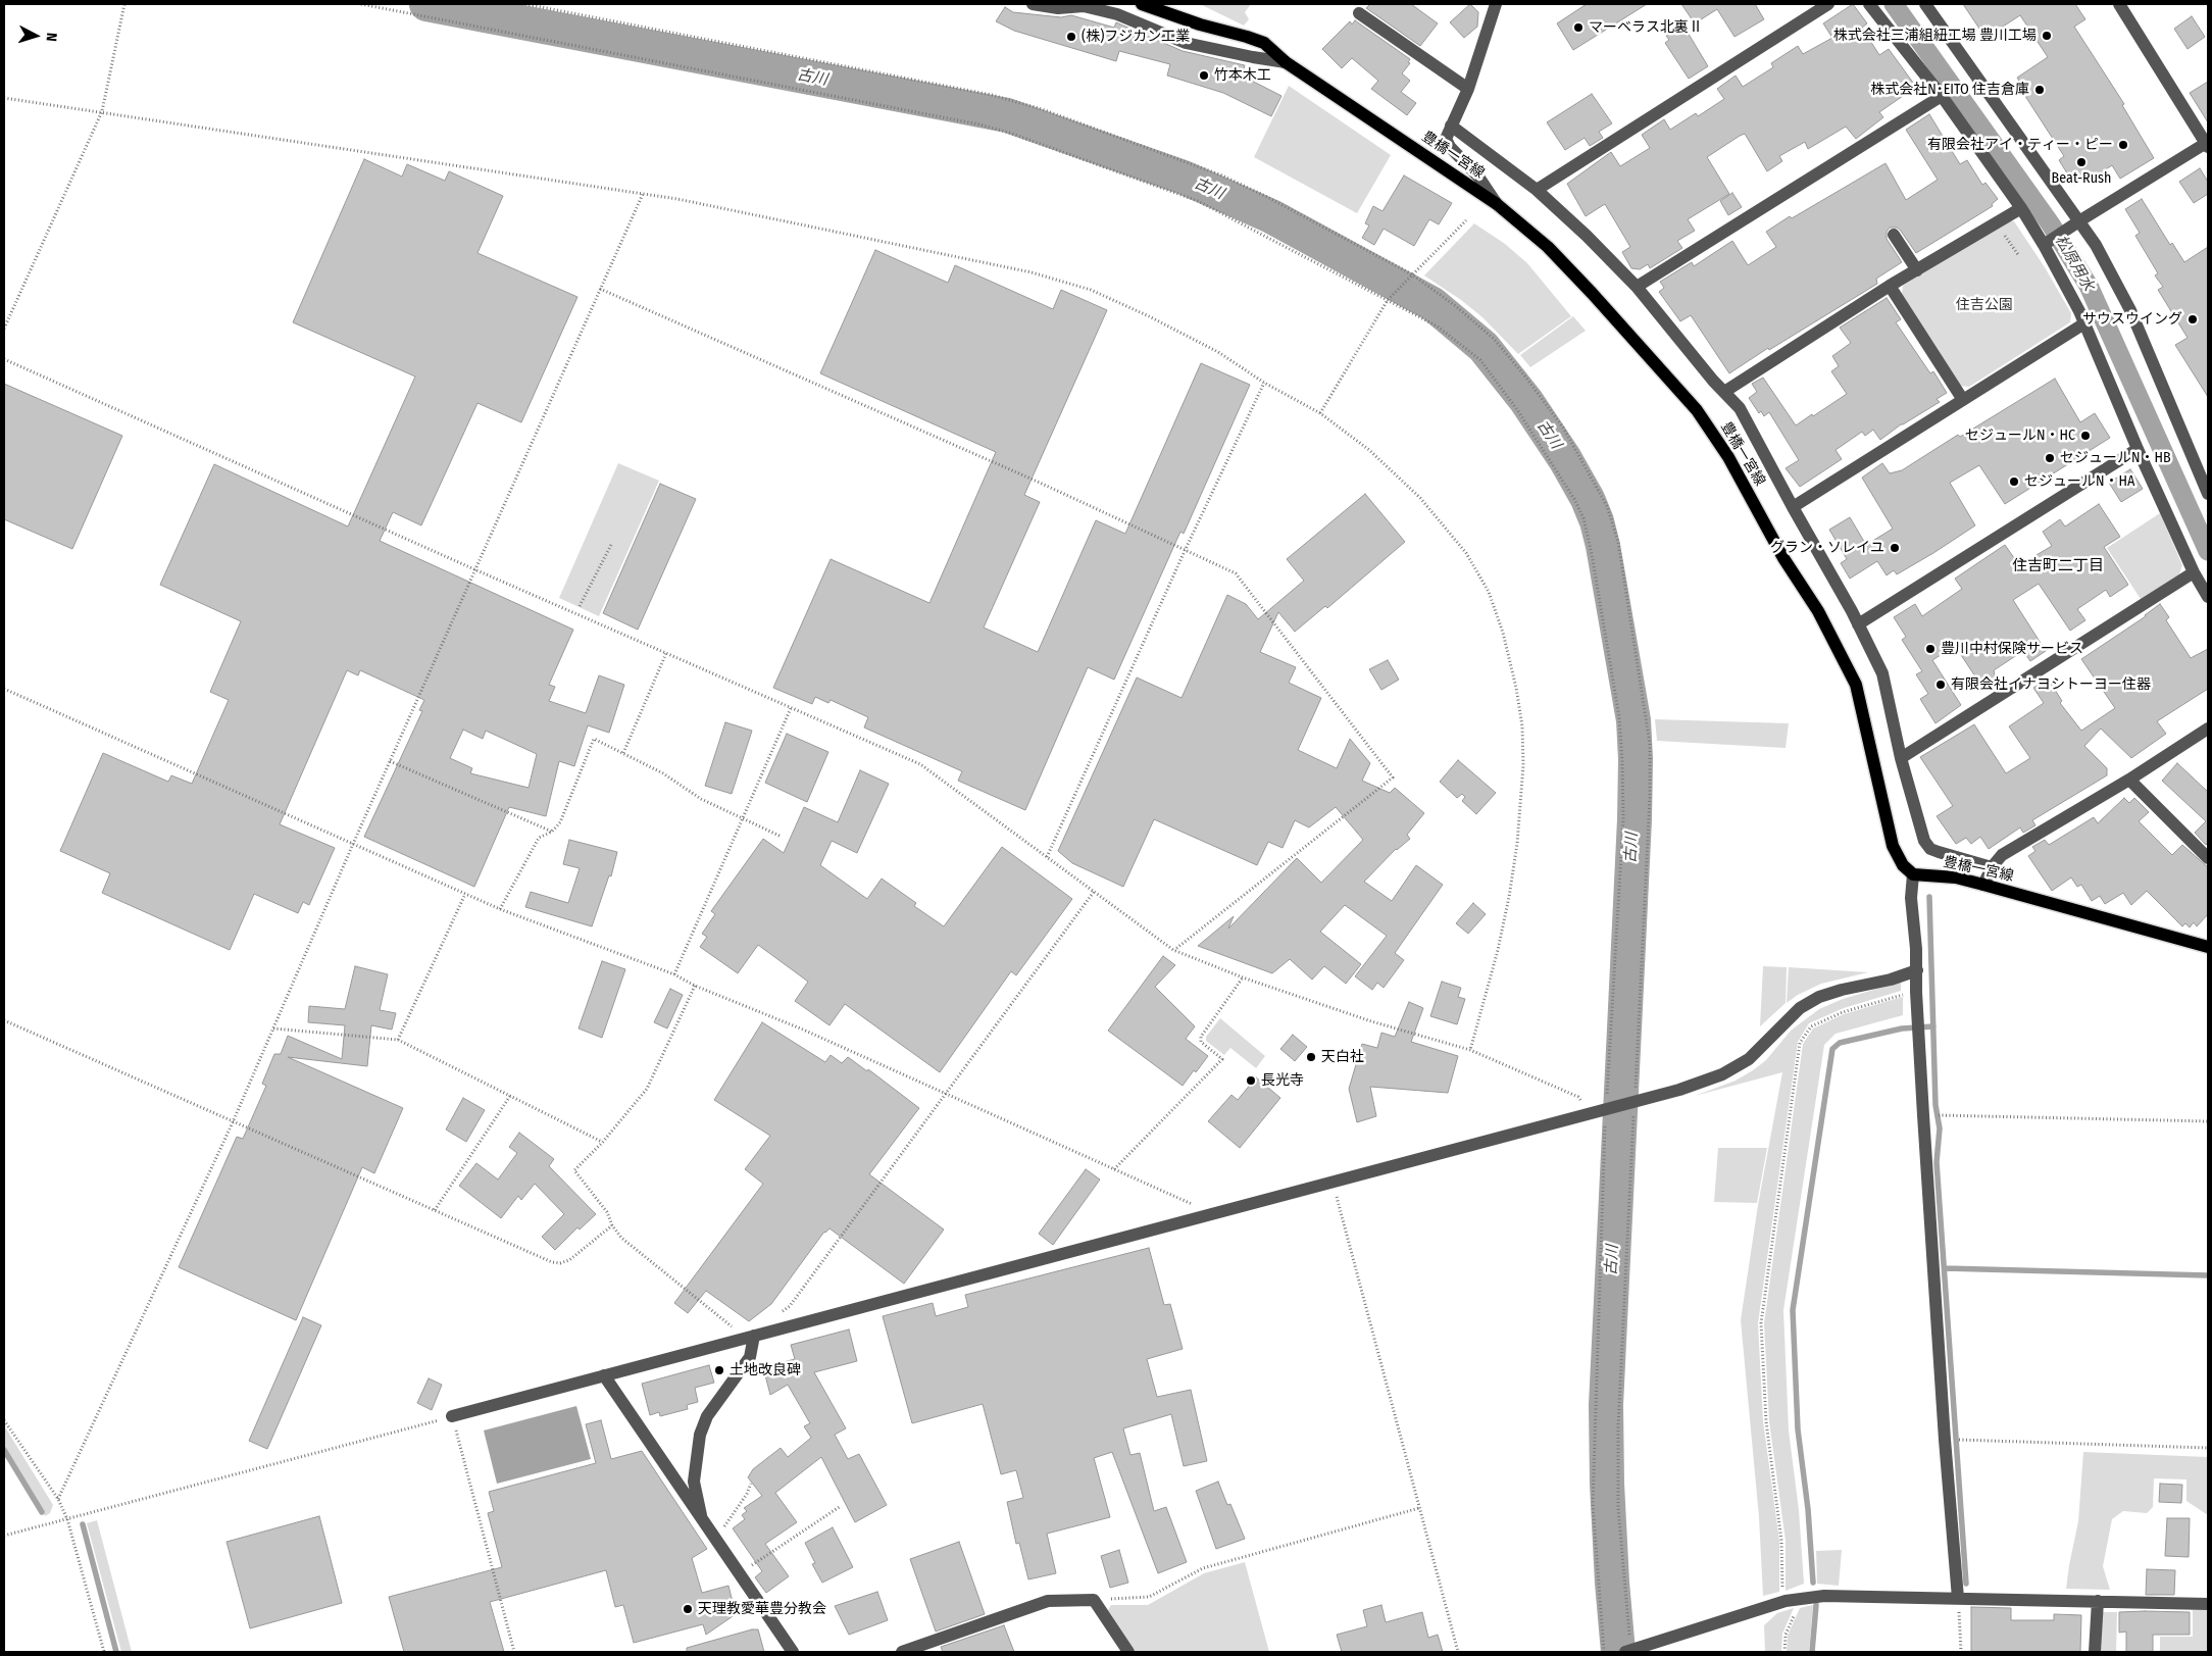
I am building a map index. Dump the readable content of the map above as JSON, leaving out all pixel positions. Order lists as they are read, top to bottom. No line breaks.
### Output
{"streets":{"main road":["豊橋一宮線"]},"districts":["住吉町二丁目"],"water":["古川","松原用水"],"parks":["住吉公園"],"places":["マーベラス北裏Ⅱ","株式会社三浦組紐工場 豊川工場","(株)フジカン工業","竹本木工","株式会社N･EITO 住吉倉庫","有限会社アイ・ティー・ピー","Beat-Rush","サウスウイング","セジュールN・HC","セジュールN・HB","セジュールN・HA","グラン・ソレイユ","豊川中村保険サービス","有限会社イナヨシトーヨー住器","天白社","長光寺","土地改良碑","天理教愛華豊分教会"],"north":"right"}
